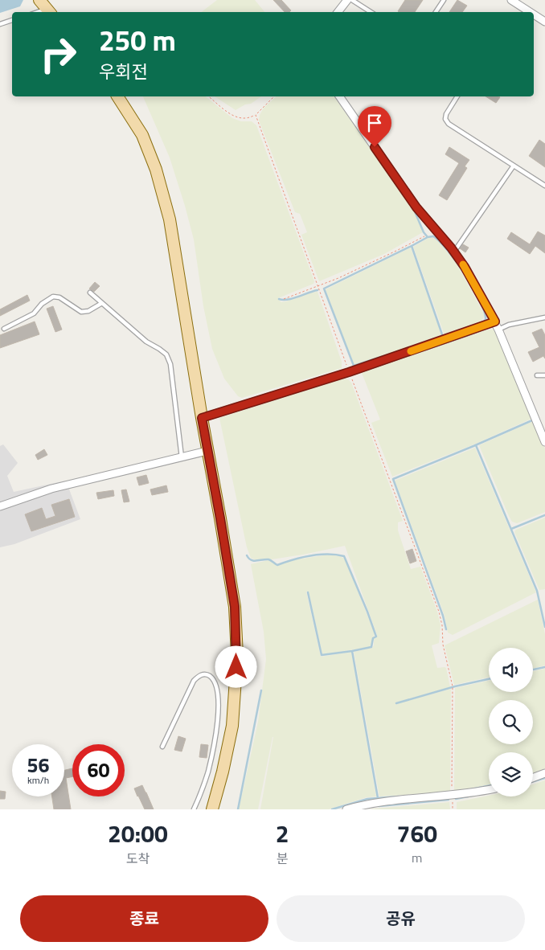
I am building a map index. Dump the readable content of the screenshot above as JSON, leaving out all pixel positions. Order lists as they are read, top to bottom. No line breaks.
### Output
{"page":{"turn":["250 m","우회전"],"speed":"56 km/h","limit":"60","eta":["20:00","도착","2","분","760","m"],"buttons":["종료","공유"]}}
